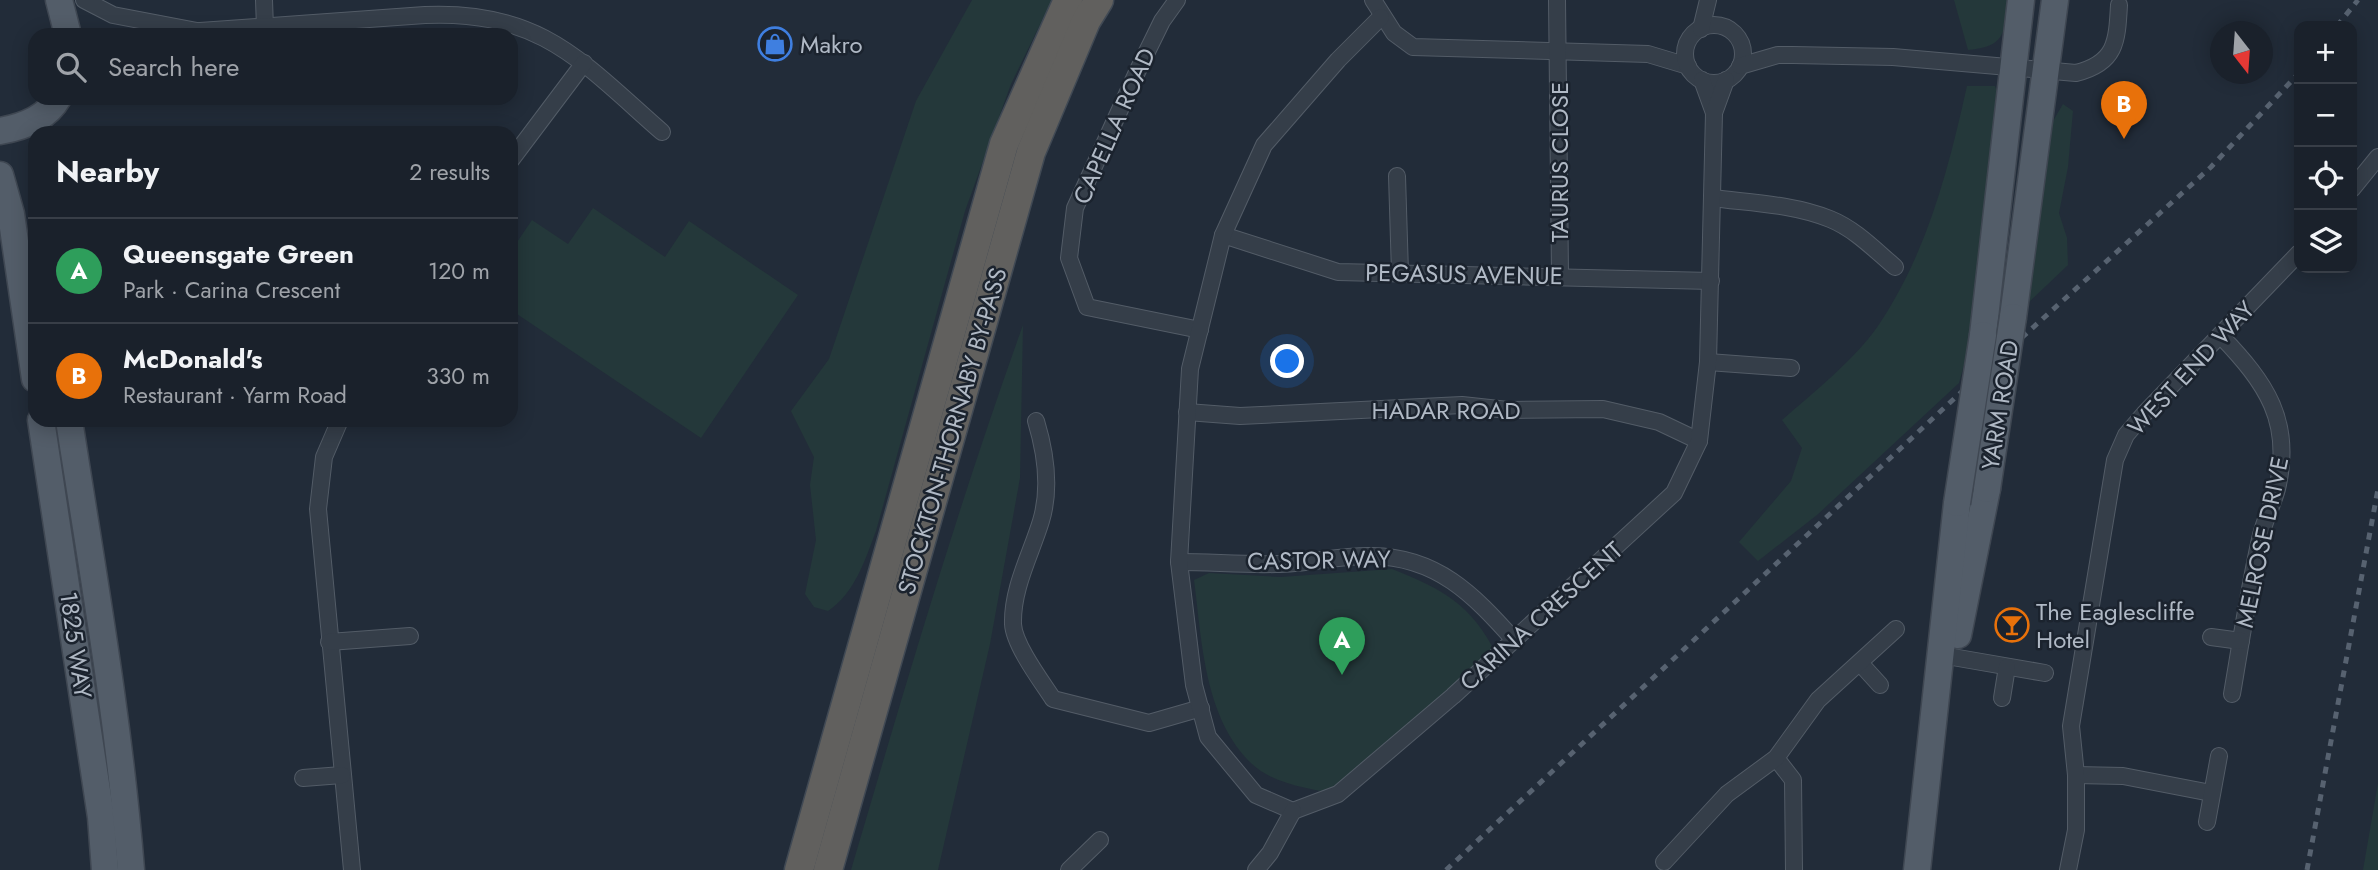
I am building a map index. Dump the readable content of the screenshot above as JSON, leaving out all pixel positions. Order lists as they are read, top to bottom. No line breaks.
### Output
{"streets":{"highway":["STOCKTON-THORNABY BY-PASS"],"main road":["YARM ROAD","1825 WAY"],"street":["CAPELLA ROAD","TAURUS CLOSE","PEGASUS AVENUE","WEST END WAY","HADAR ROAD","MELROSE DRIVE","CASTOR WAY","CARINA CRESCENT"]},"crossings":[["TAURUS CLOSE","PEGASUS AVENUE"],["PEGASUS AVENUE","CARINA CRESCENT"],["WEST END WAY","MELROSE DRIVE"],["HADAR ROAD","CARINA CRESCENT"],["CASTOR WAY","CARINA CRESCENT"]],"places":{"shop":["Makro"],"bar":["The Eaglescliffe Hotel"]},"north":"bottom","page":{"map_buttons":["+","−"],"search":"Search here","pins":["B","A"],"heading":["Nearby","2 results"],"list":[{"mark":"A","name":"Queensgate Green","note":"Park · Carina Crescent","value":"120 m"},{"mark":"B","name":"McDonald's","note":"Restaurant · Yarm Road","value":"330 m"}]}}
